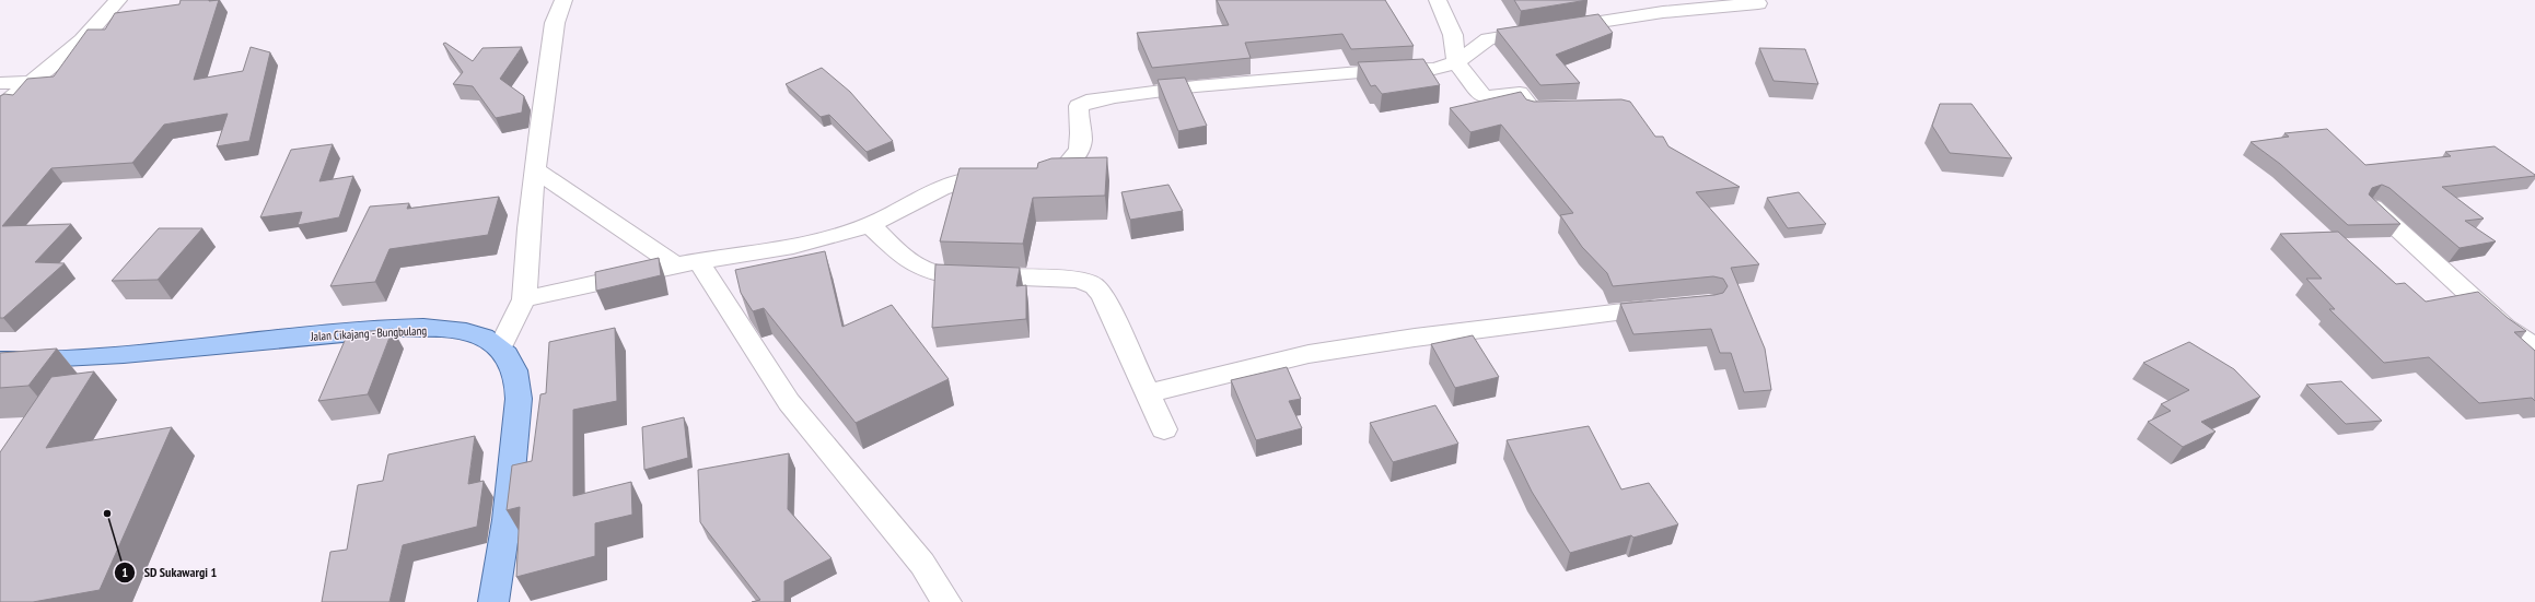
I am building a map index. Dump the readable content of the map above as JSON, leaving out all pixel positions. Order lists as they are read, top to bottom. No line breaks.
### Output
{"streets":{"main road":["Jalan Cikajang - Bungbulang"]},"places":["SD Sukawargi 1"]}
